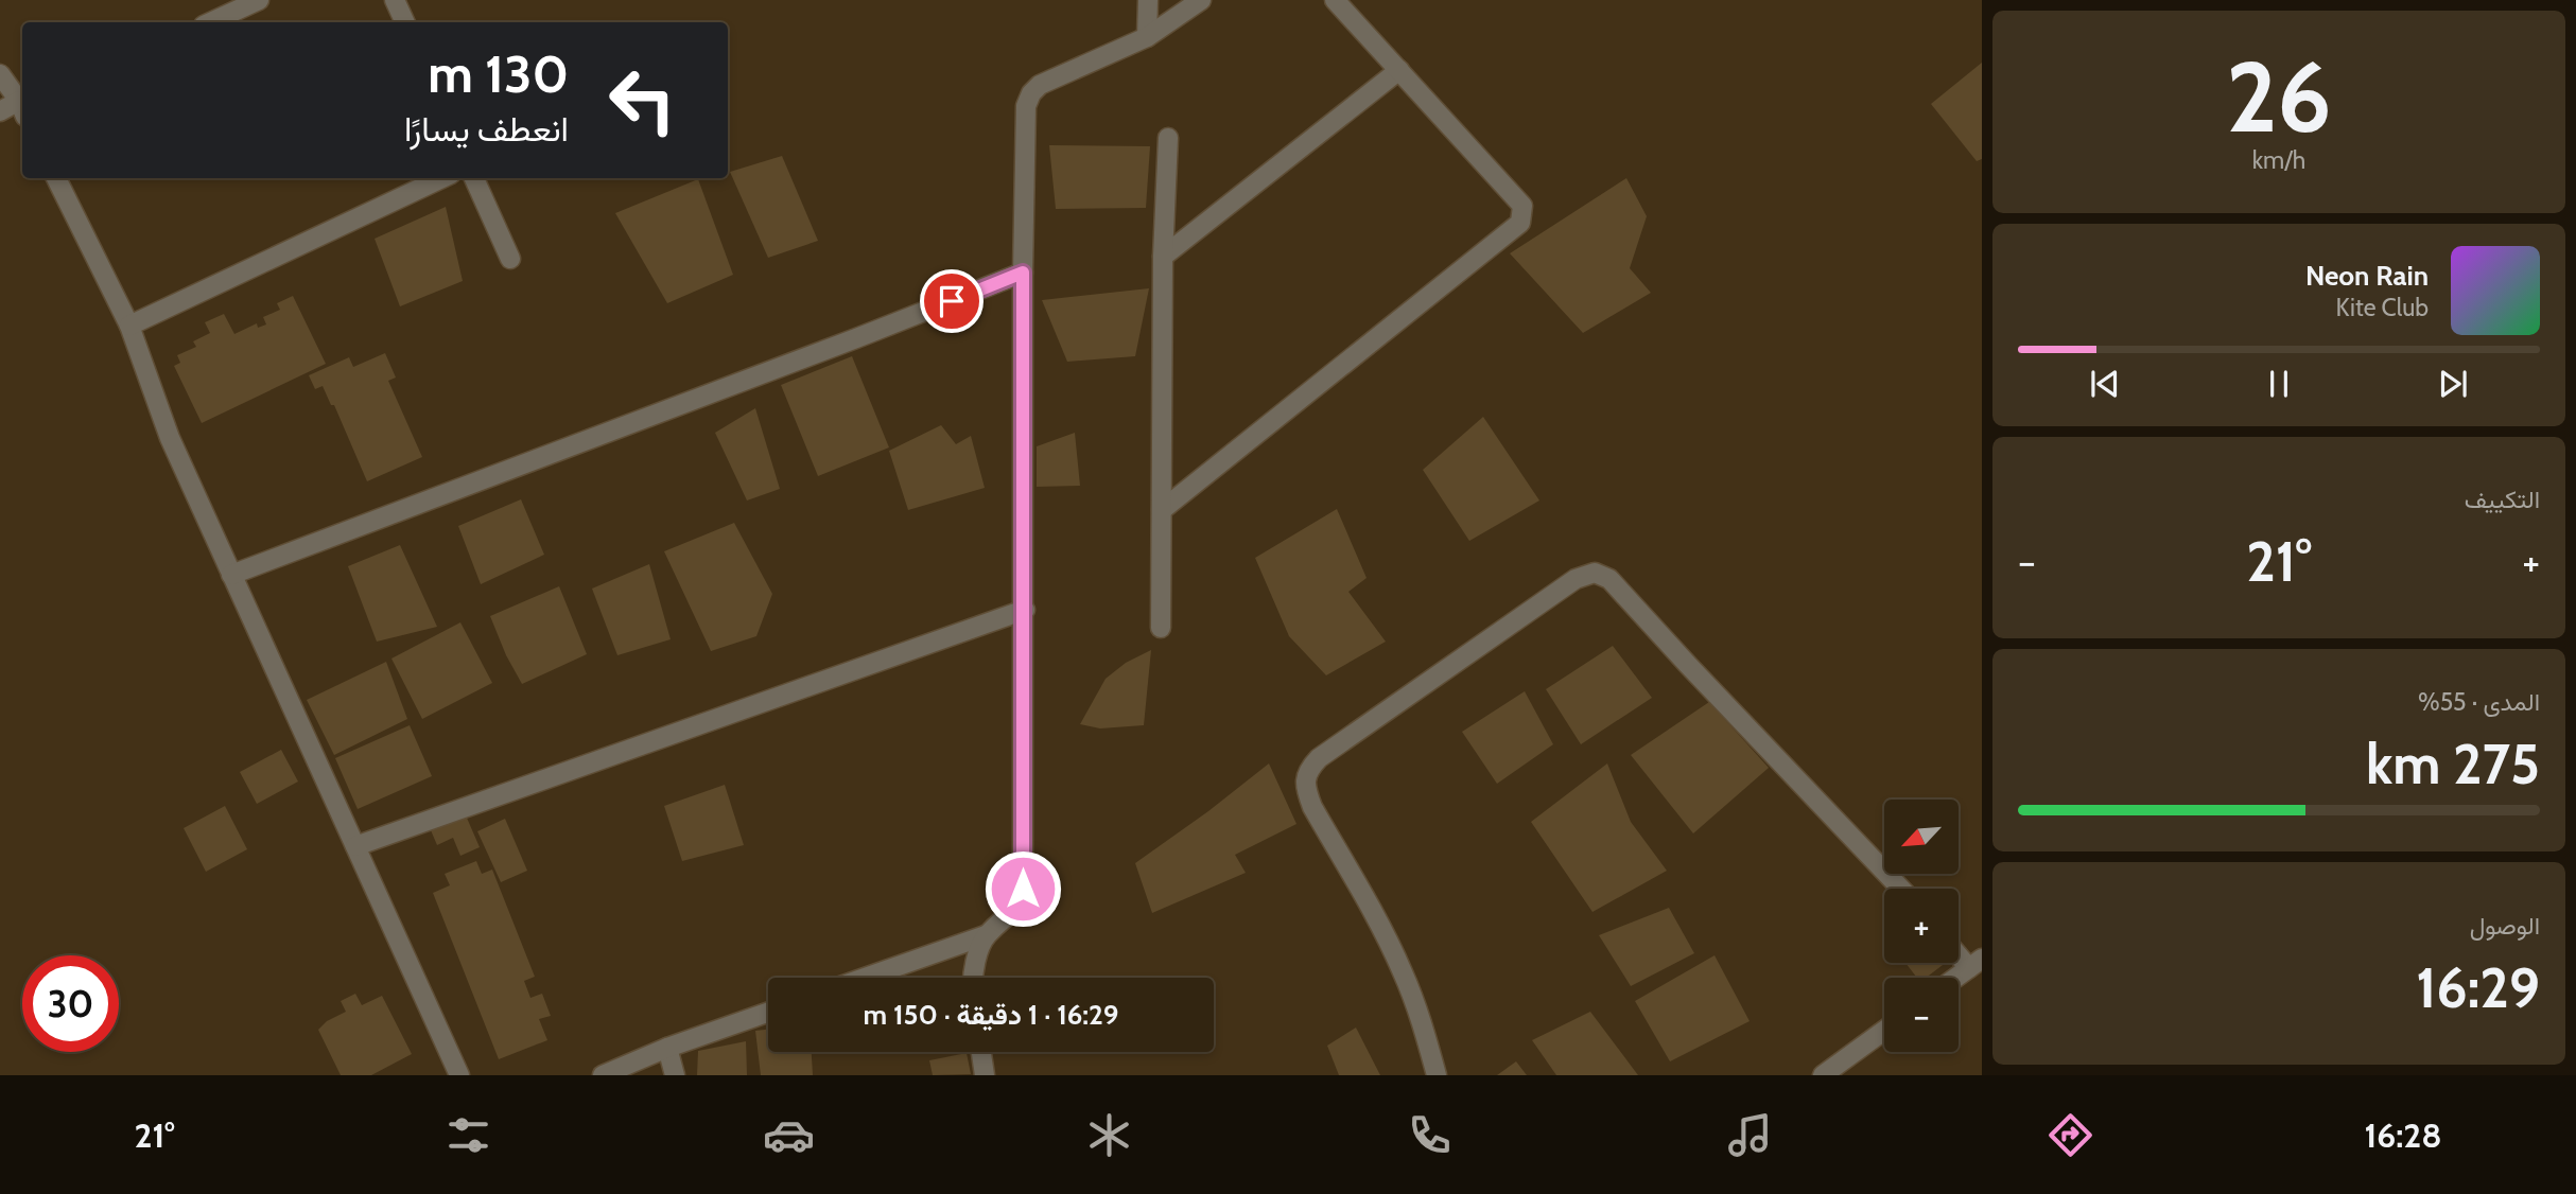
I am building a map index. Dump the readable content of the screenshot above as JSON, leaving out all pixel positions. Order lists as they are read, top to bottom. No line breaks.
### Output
{"north":"bottom left","page":{"tile":[["26","km/h"],"التكييف",["المدى · 55%","275 km"],["الوصول","16:29"]],"turn":["130 m","انعطف يسارًا"],"song":["Neon Rain","Kite Club"],"heat":["−","21°","+"],"map_buttons":["+","−"],"limit":"30","trip":"16:29 · 1 دقيقة · 150 m","tabs":["16:28","21°"]}}
